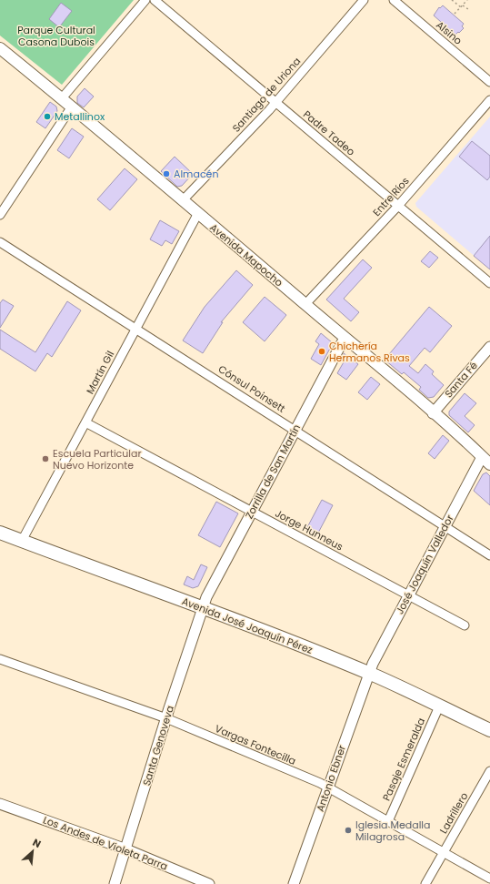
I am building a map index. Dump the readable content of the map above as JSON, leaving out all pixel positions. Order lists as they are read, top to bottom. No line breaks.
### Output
{"streets":{"main road":["Avenida Mapocho","Avenida José Joaquín Pérez"],"street":["Alsino","Santiago de Uriona","Padre Tadeo","Entre Ríos","Martín Gil","Santa Fé","Cónsul Poinsett","Zorrilla de San Martín","Jorge Hunneus","José Joaquín Valledor","Vargas Fontecilla","Santa Genoveva","Pasaje Esmeralda","Antonio Ebner","Ladrillero","Los Andes de Violeta Parra"]},"crossings":[["Santiago de Uriona","Padre Tadeo"],["Santiago de Uriona","Avenida Mapocho"],["Padre Tadeo","Entre Ríos"],["Entre Ríos","Avenida Mapocho"],["Avenida Mapocho","Martín Gil"],["Avenida Mapocho","Santa Fé"],["Avenida Mapocho","Zorrilla de San Martín"],["Avenida Mapocho","José Joaquín Valledor"],["Martín Gil","Cónsul Poinsett"],["Martín Gil","Jorge Hunneus"],["Martín Gil","Avenida José Joaquín Pérez"],["Cónsul Poinsett","Zorrilla de San Martín"],["Cónsul Poinsett","José Joaquín Valledor"],["Zorrilla de San Martín","Jorge Hunneus"],["Zorrilla de San Martín","Avenida José Joaquín Pérez"],["Zorrilla de San Martín","Santa Genoveva"],["Jorge Hunneus","José Joaquín Valledor"],["José Joaquín Valledor","Avenida José Joaquín Pérez"],["José Joaquín Valledor","Antonio Ebner"],["Avenida José Joaquín Pérez","Santa Genoveva"],["Avenida José Joaquín Pérez","Pasaje Esmeralda"],["Avenida José Joaquín Pérez","Antonio Ebner"],["Vargas Fontecilla","Santa Genoveva"],["Vargas Fontecilla","Pasaje Esmeralda"],["Vargas Fontecilla","Antonio Ebner"],["Vargas Fontecilla","Ladrillero"],["Santa Genoveva","Los Andes de Violeta Parra"]],"parks":["Parque Cultural Casona Dubois"],"places":["Metallinox","Almacén","Chichería Hermanos Rivas","Escuela Particular Nuevo Horizonte","Iglesia Medalla Milagrosa"],"north":"top right"}
